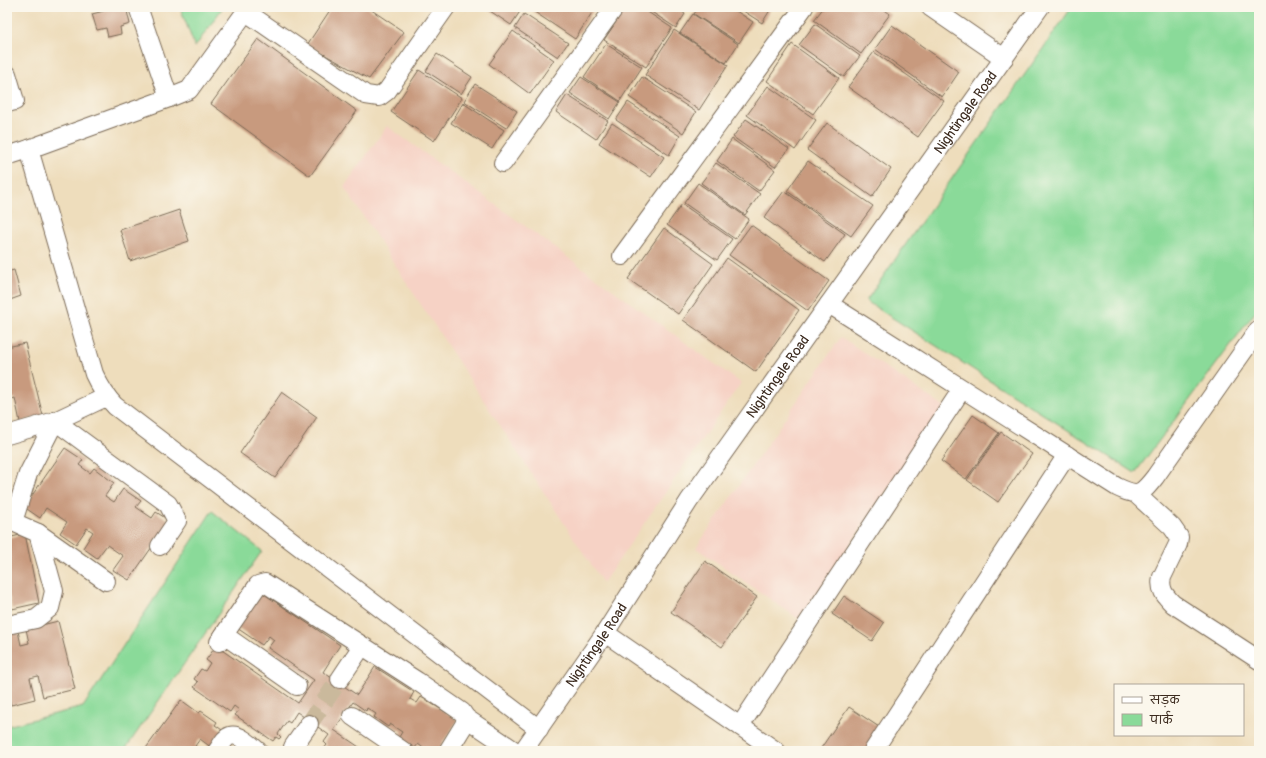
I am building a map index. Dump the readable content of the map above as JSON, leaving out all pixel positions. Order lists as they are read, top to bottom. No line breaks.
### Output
{"streets":{"street":["Nightingale Road"]},"legend":["सड़क","पार्क"]}
